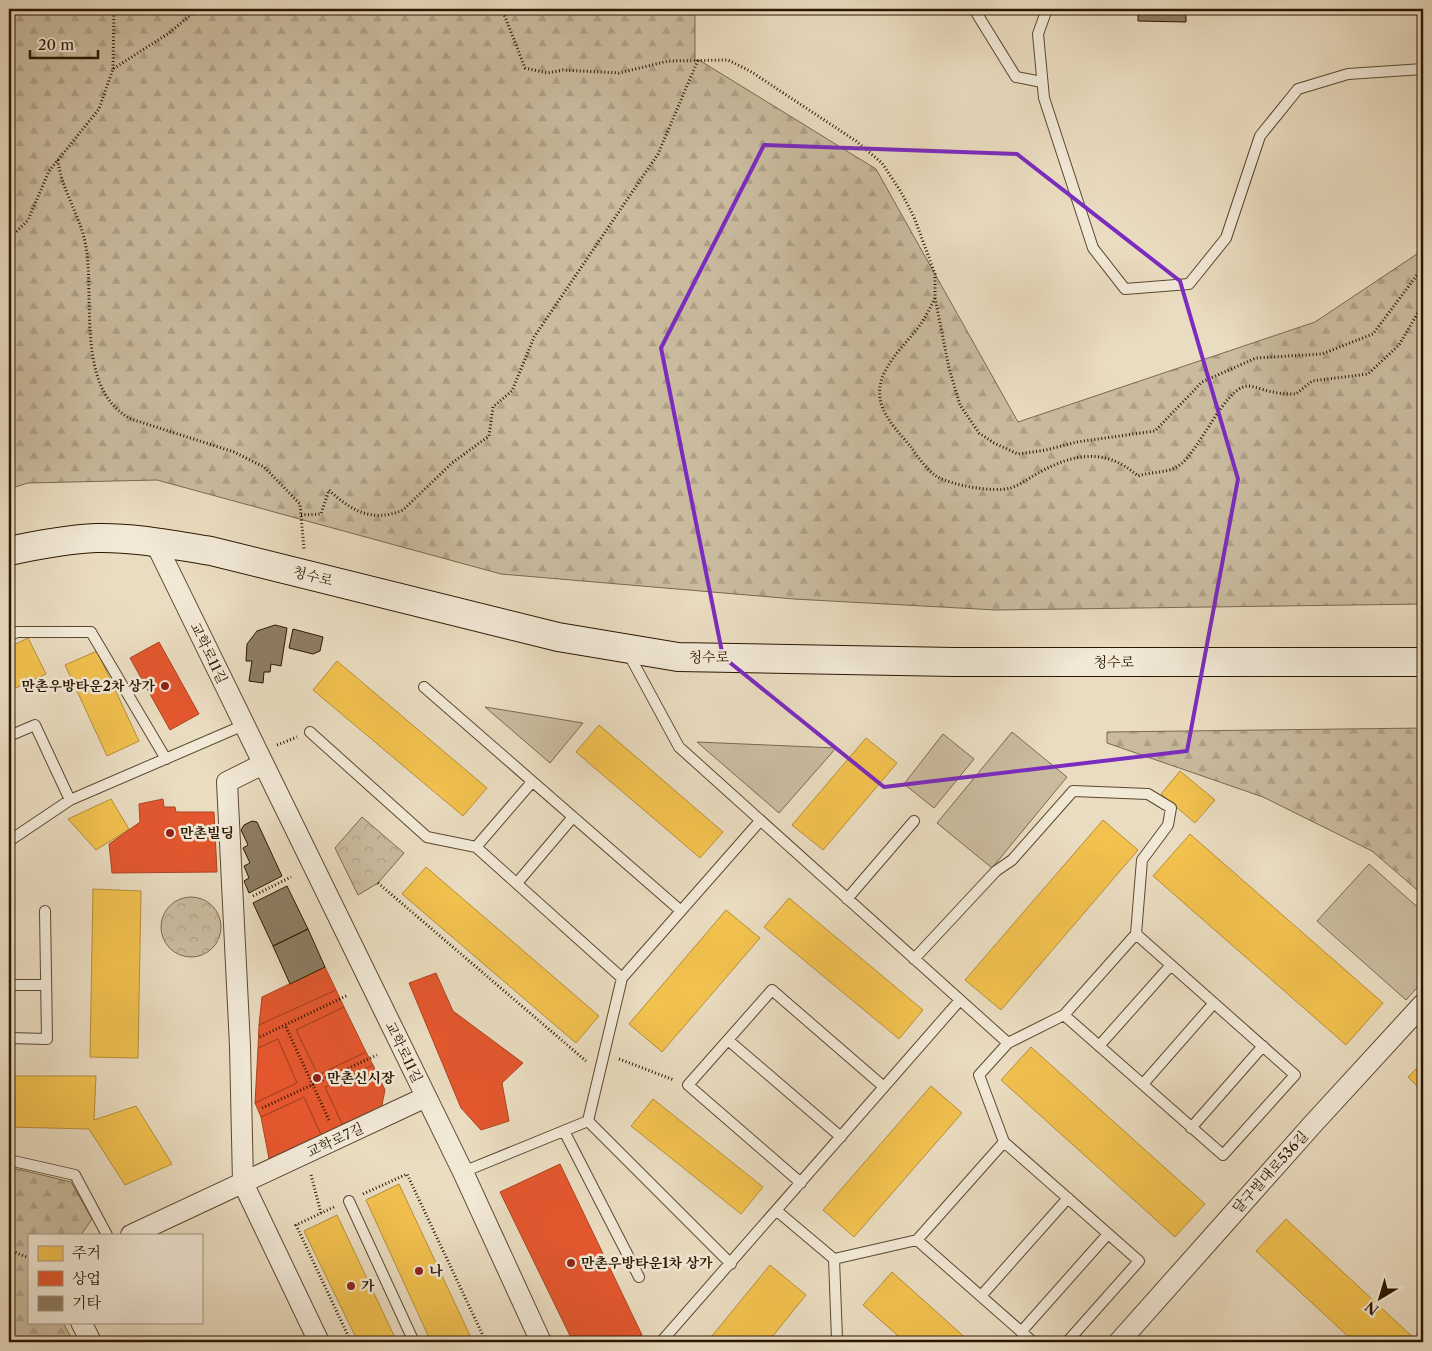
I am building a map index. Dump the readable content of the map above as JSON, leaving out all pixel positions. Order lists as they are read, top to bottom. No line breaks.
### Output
{"streets":{"main road":["청수로"],"street":["교학로11길","교학로7길","달구벌대로536길"]},"crossings":[["청수로","교학로11길"],["교학로11길","교학로7길"]],"places":["만촌우방타운2차 상가","만촌빌딩","만촌신시장","만촌우방타운1차 상가","나","가"],"legend":["주거","상업","기타"],"scale_bar":"20 m","north":"bottom left"}
